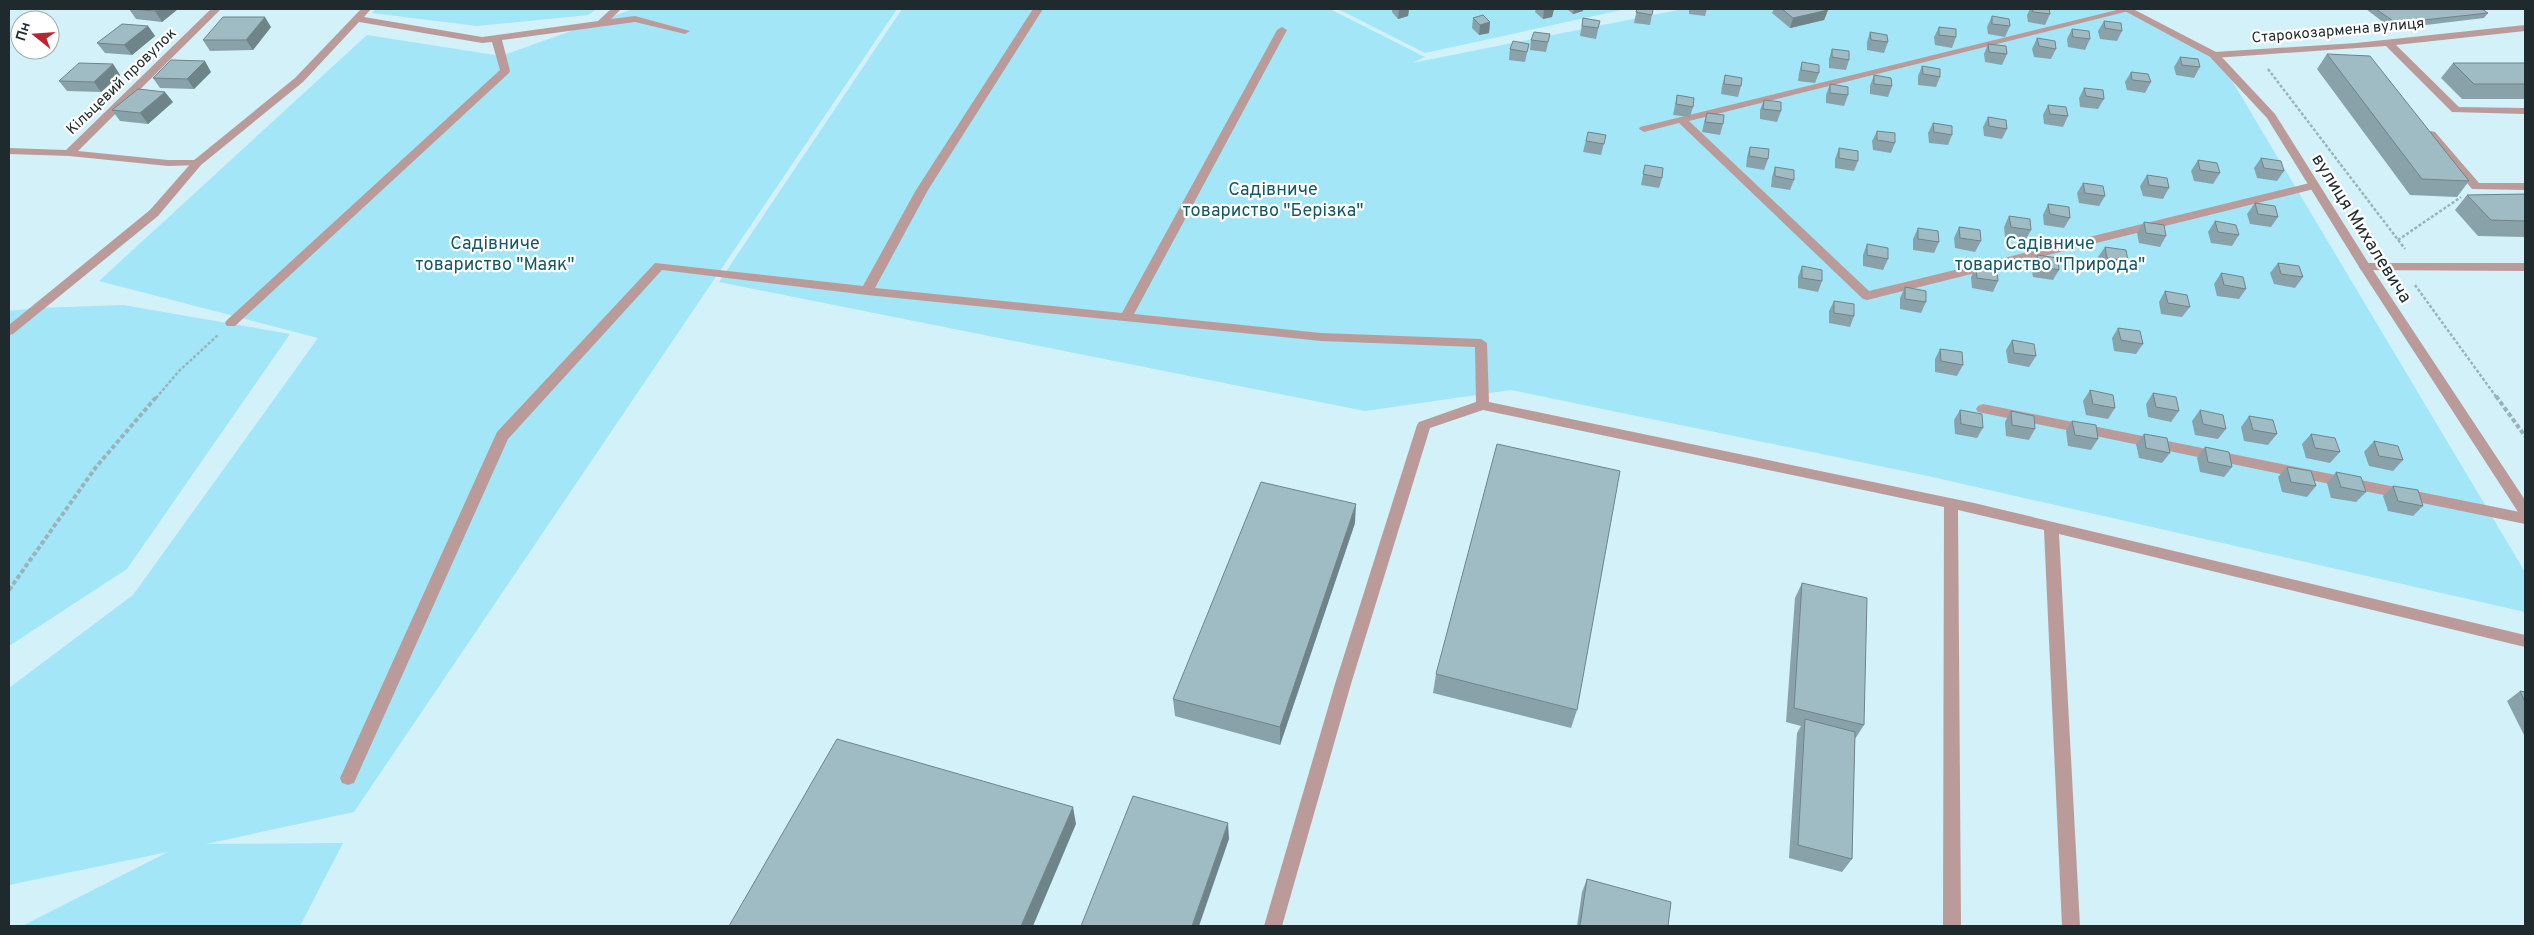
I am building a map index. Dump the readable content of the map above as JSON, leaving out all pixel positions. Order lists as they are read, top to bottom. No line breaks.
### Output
{"streets":{"street":["Старокозармена вулиця","Кільцевий провулок","вулиця Михалевича"]},"crossings":[["Старокозармена вулиця","вулиця Михалевича"]],"parks":["Садівниче товариство \"Берізка\"","Садівниче товариство \"Маяк\"","Садівниче товариство \"Природа\""],"north":"left"}
